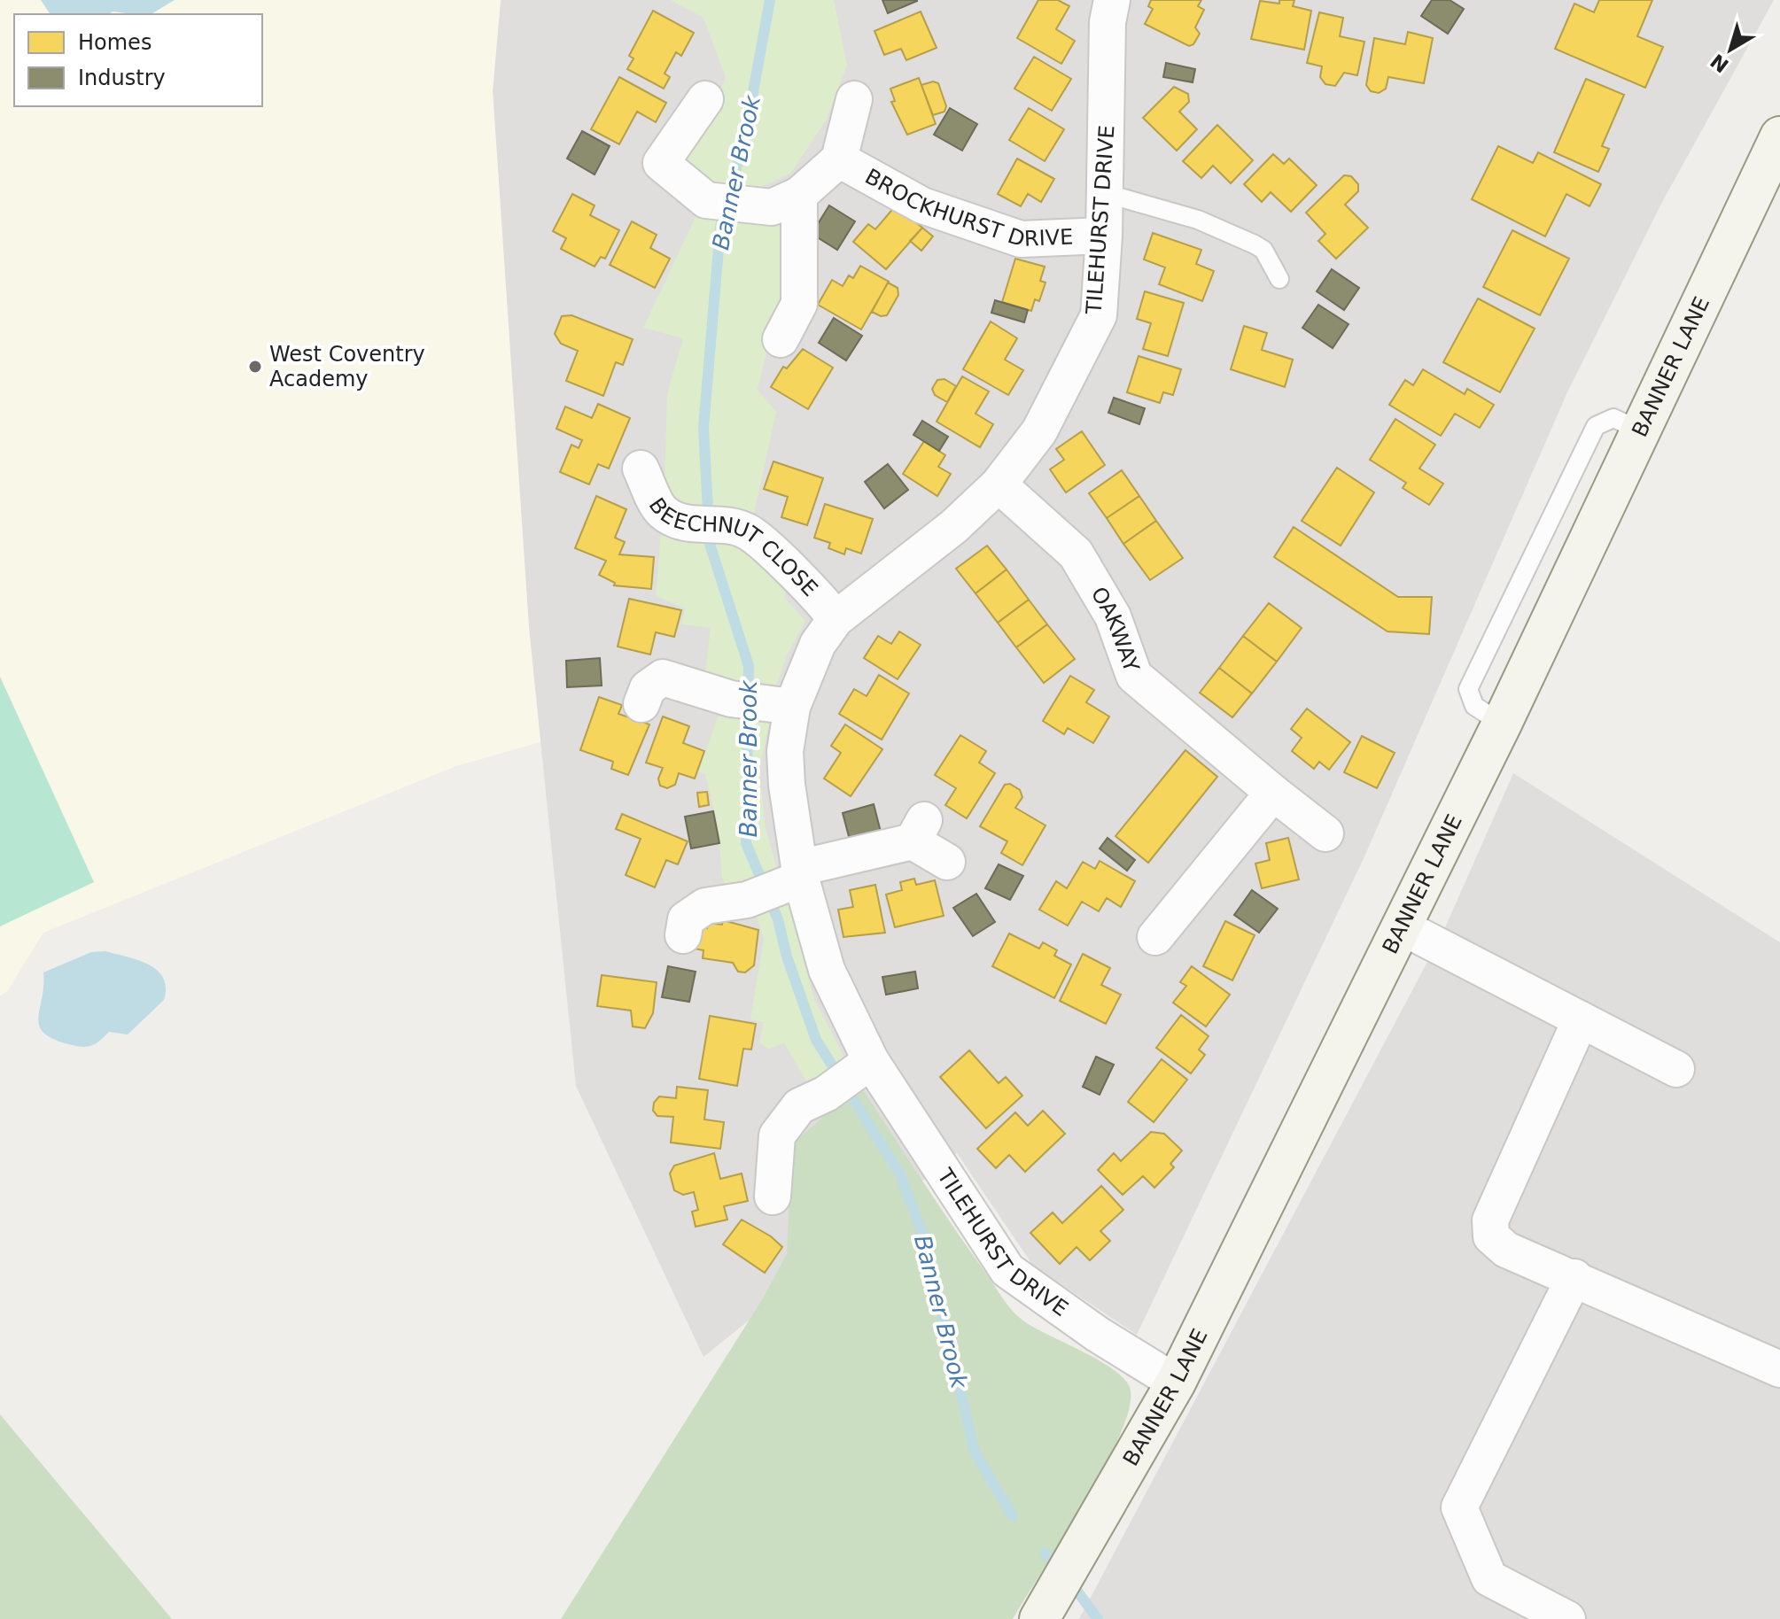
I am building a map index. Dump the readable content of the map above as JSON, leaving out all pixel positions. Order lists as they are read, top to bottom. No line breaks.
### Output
{"streets":{"street":["BROCKHURST DRIVE","TILEHURST DRIVE","BANNER LANE","BEECHNUT CLOSE","OAKWAY"]},"crossings":[["BROCKHURST DRIVE","TILEHURST DRIVE"],["TILEHURST DRIVE","BANNER LANE"],["TILEHURST DRIVE","BEECHNUT CLOSE"],["TILEHURST DRIVE","OAKWAY"]],"water":["Banner Brook"],"places":["West Coventry Academy"],"legend":["Homes","Industry"],"north":"bottom left"}
